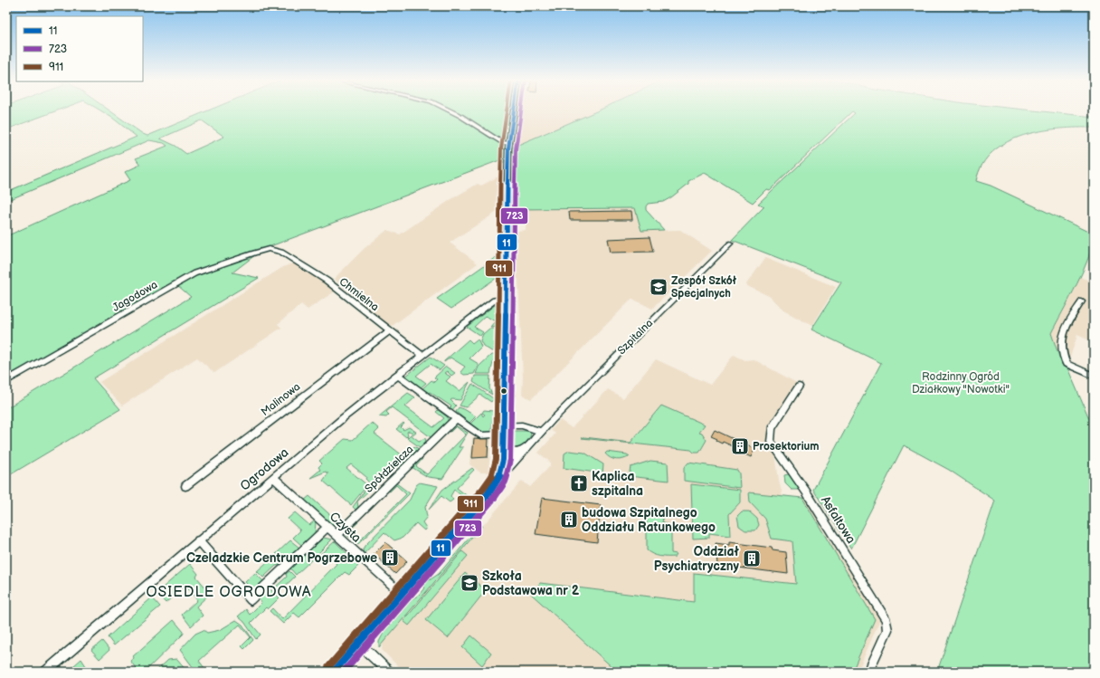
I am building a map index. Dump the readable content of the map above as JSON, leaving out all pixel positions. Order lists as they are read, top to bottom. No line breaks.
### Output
{"streets":{"street":["Chmielna","Jagodowa","Szpitalna","Malinowa","Ogrodowa","Spółdzielcza","Asfaltowa","Czysta"]},"crossings":[["Chmielna","Jagodowa"],["Chmielna","Malinowa"],["Chmielna","Ogrodowa"],["Szpitalna","Czysta"],["Ogrodowa","Czysta"],["Spółdzielcza","Czysta"]],"districts":["OSIEDLE OGRODOWA"],"parks":["Rodzinny Ogród Działkowy \"Nowotki\""],"places":{"school or university":["Zespół Szkół Specjalnych","Szkoła Podstawowa nr 2"],"building":["Prosektorium","budowa Szpitalnego Oddziału Ratunkowego","Czeladzkie Centrum Pogrzebowe","Oddział Psychiatryczny"],"church":["Kaplica szpitalna"]},"lines":["transit line 11","transit line 723","transit line 911"],"legend":["11","723","911"]}
